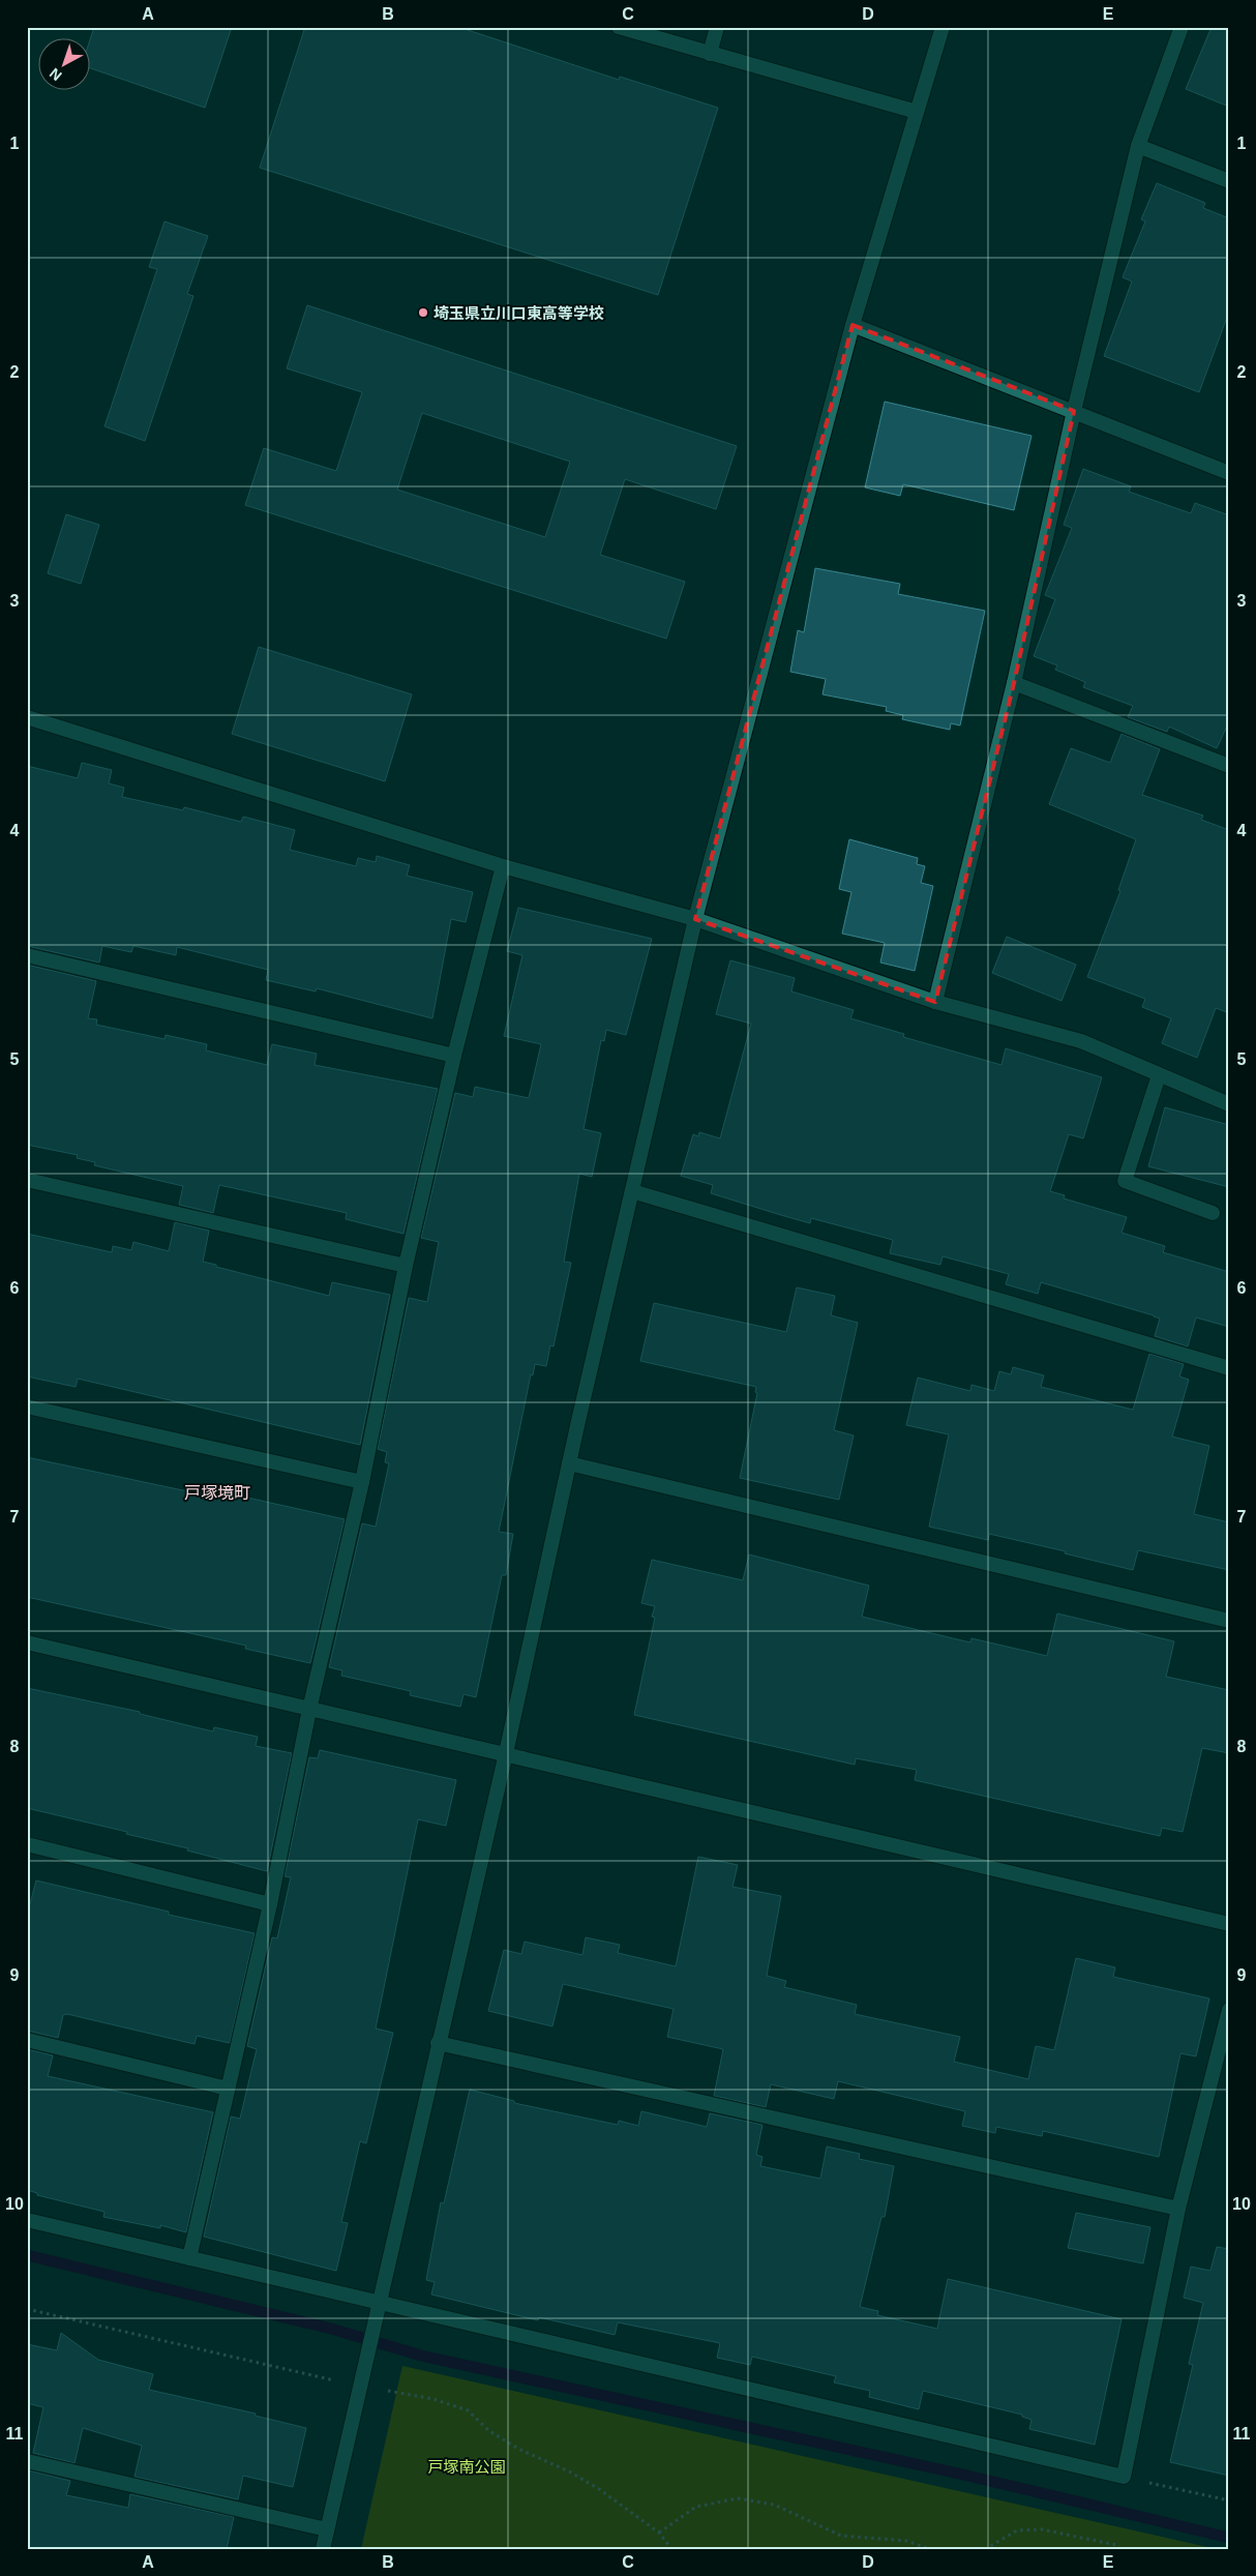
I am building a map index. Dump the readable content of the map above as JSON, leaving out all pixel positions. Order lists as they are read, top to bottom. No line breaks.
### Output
{"districts":["戸塚境町"],"parks":["戸塚南公園"],"places":["埼玉県立川口東高等学校"],"north":"bottom left","grid":{"columns":["A","B","C","D","E"],"rows":["1","2","3","4","5","6","7","8","9","10","11"]}}
